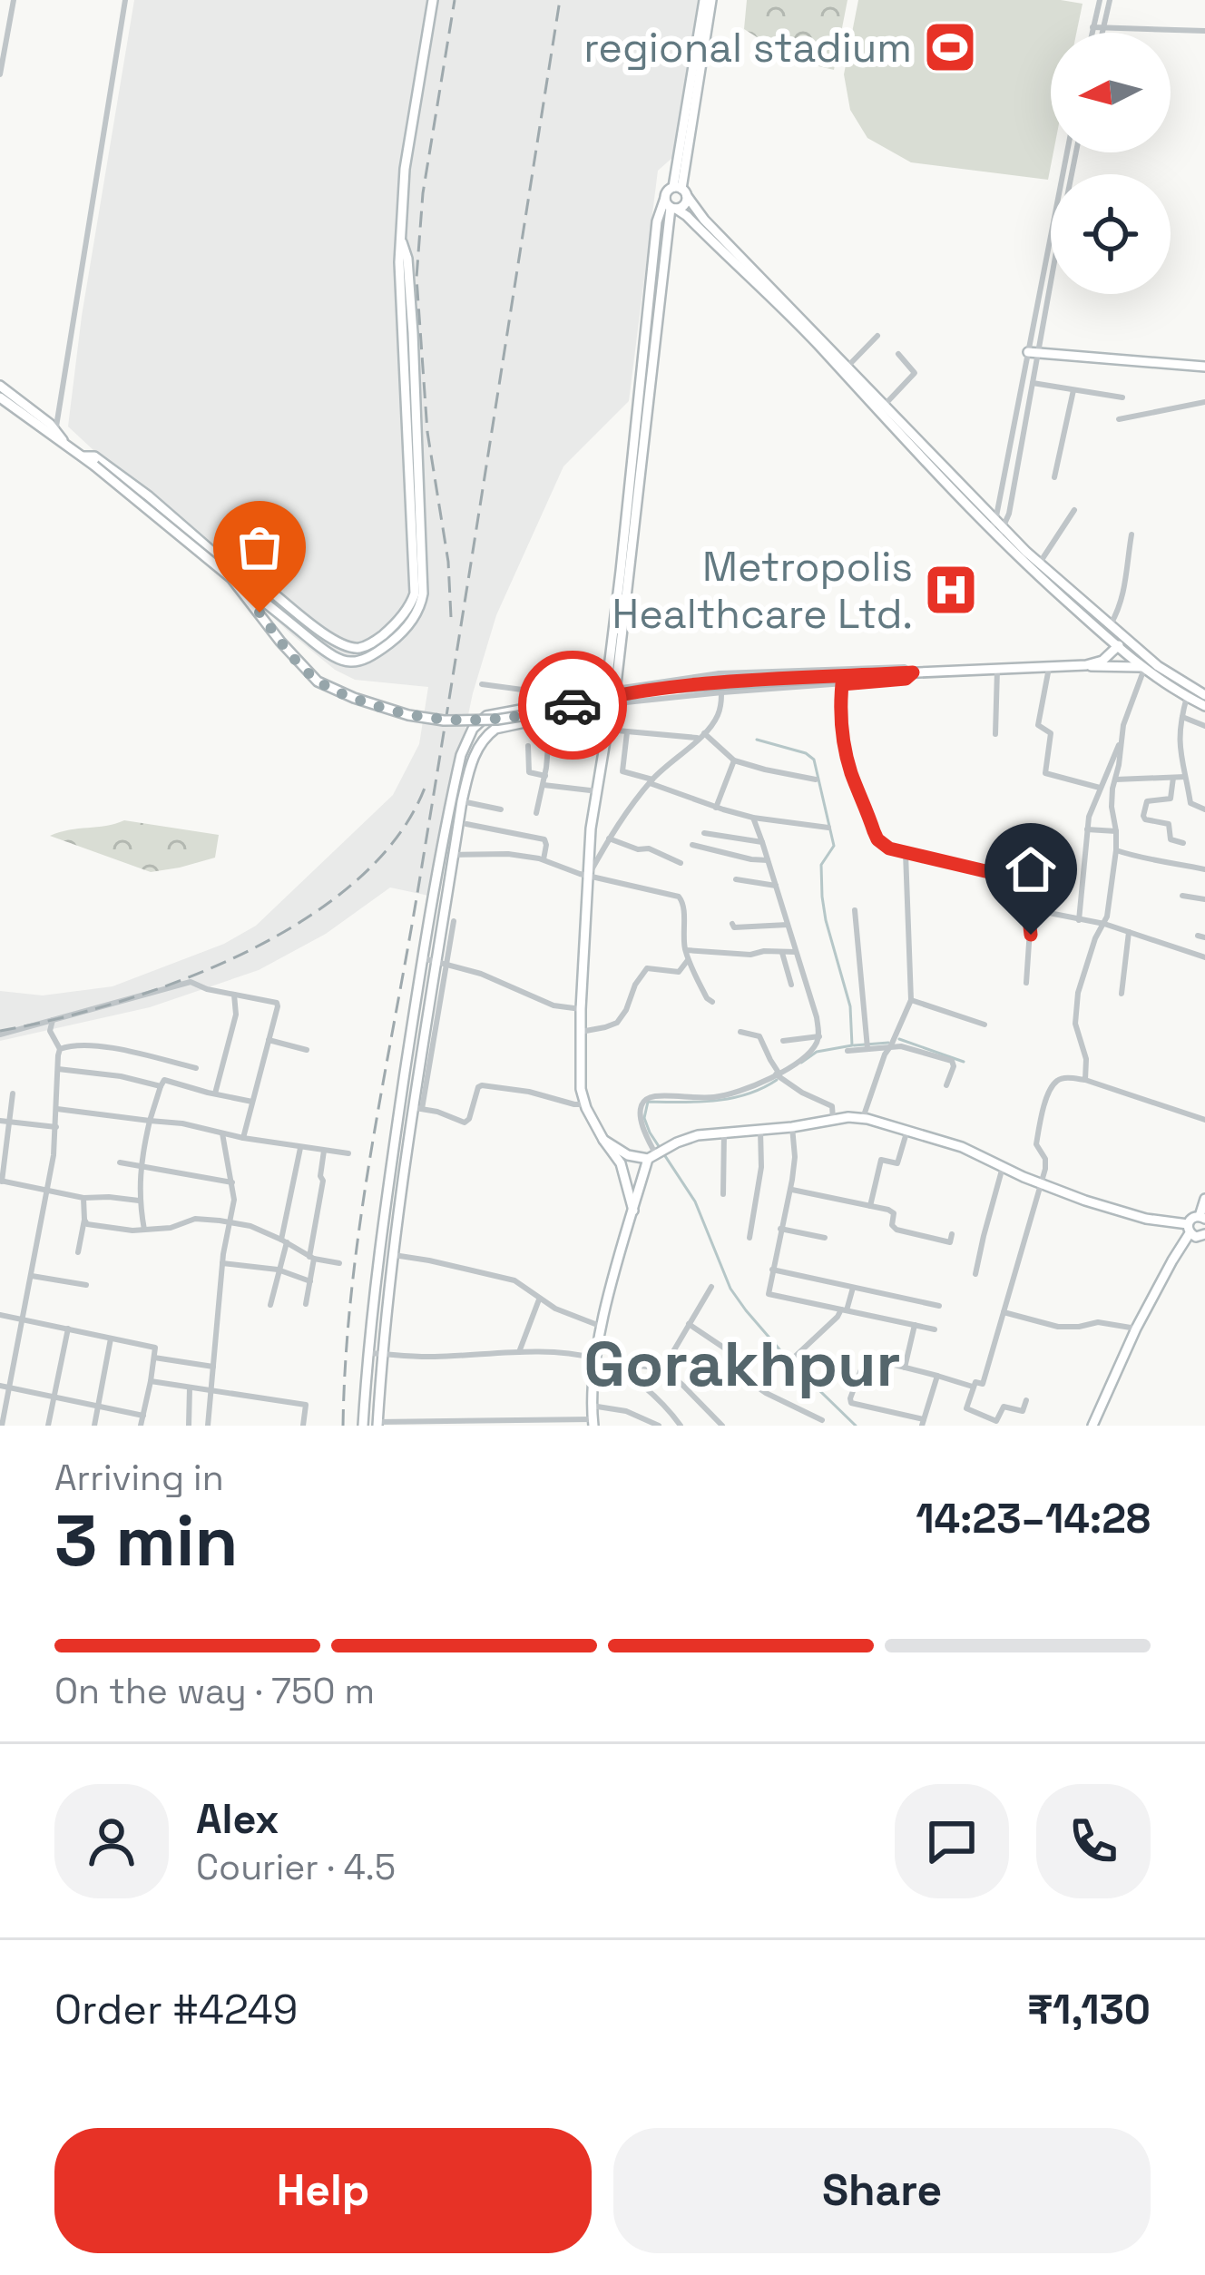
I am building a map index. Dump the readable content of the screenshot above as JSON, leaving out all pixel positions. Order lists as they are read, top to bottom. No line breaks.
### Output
{"districts":["Gorakhpur"],"places":{"sports":["regional stadium"],"hospital":["Metropolis Healthcare Ltd."]},"north":"left","page":{"heading":["3 min","Arriving in","14:23–14:28"],"panel":["Alex","Courier · 4.5","Order #4249","₹1,130"],"bar":"On the way · 750 m","buttons":["Help","Share"]}}
